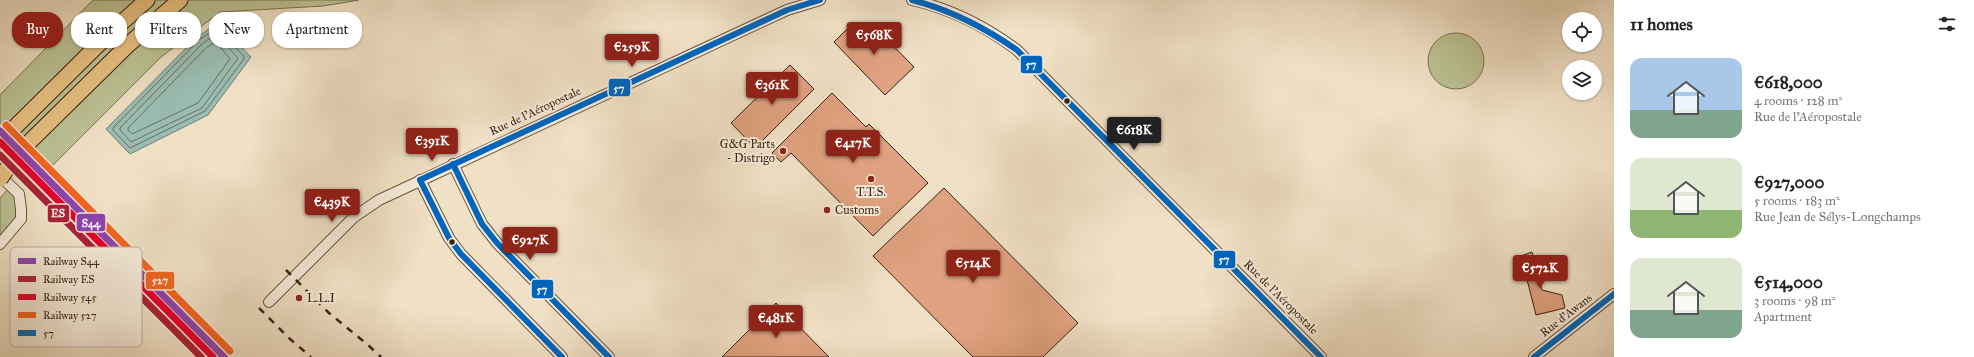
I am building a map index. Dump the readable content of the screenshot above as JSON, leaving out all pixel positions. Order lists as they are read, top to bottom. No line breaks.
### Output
{"streets":{"street":["Rue de l'Aéropostale","Rue d'Awans"]},"places":["G&G Parts - Distrigo","T.T.S.","Customs","L.L.I"],"lines":["transit line 57","rail line 527","rail line S44","rail line 545","rail line ES"],"legend":["Railway S44","Railway ES","Railway 545","Railway 527","57"],"page":{"heading":"11 homes","chip":["Buy","Rent","Filters","New","Apartment"],"price":["€568K","€259K","€361K","€618K","€391K","€417K","€439K","€927K","€514K","€572K","€481K"],"list":[{"name":"€618,000","note":"4 rooms · 128 m² · Rue de l'Aéropostale"},{"name":"€927,000","note":"5 rooms · 183 m² · Rue Jean de Sélys-Longchamps"},{"name":"€514,000","note":"3 rooms · 98 m² · Apartment"}]}}
